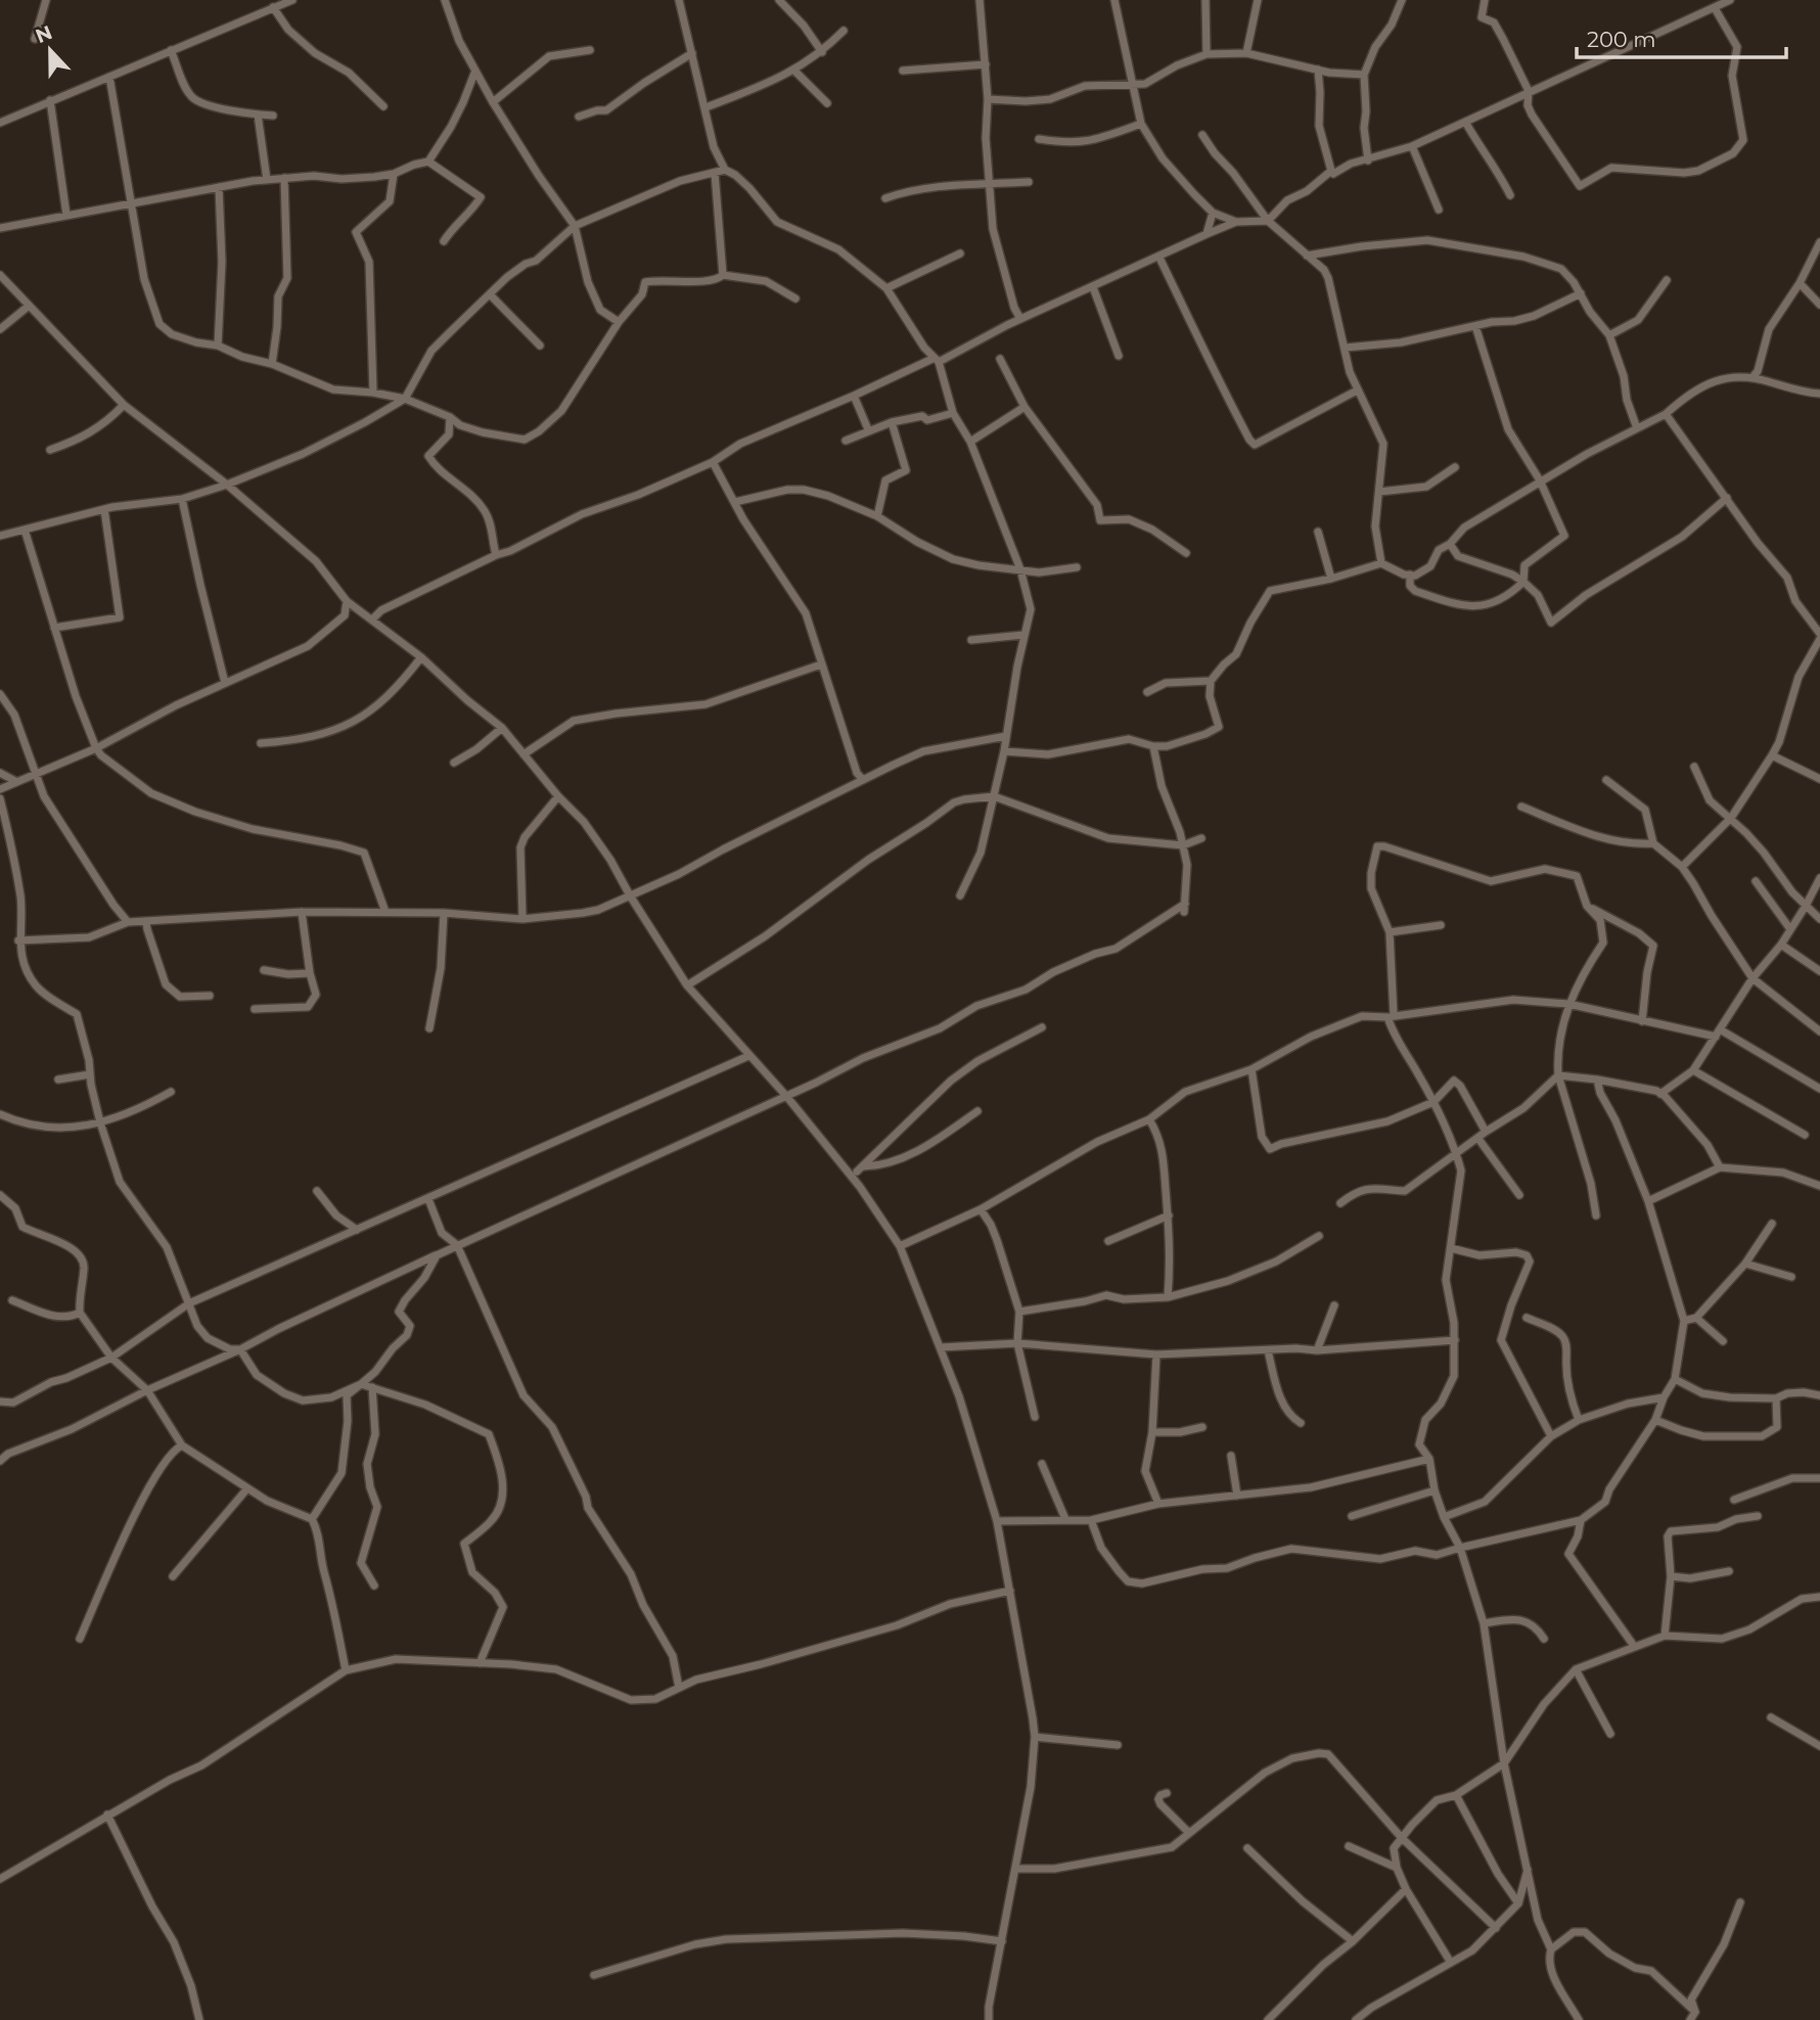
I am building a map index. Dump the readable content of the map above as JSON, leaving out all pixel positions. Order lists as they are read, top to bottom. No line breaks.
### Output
{"scale_bar":"200 m","north":"top"}
